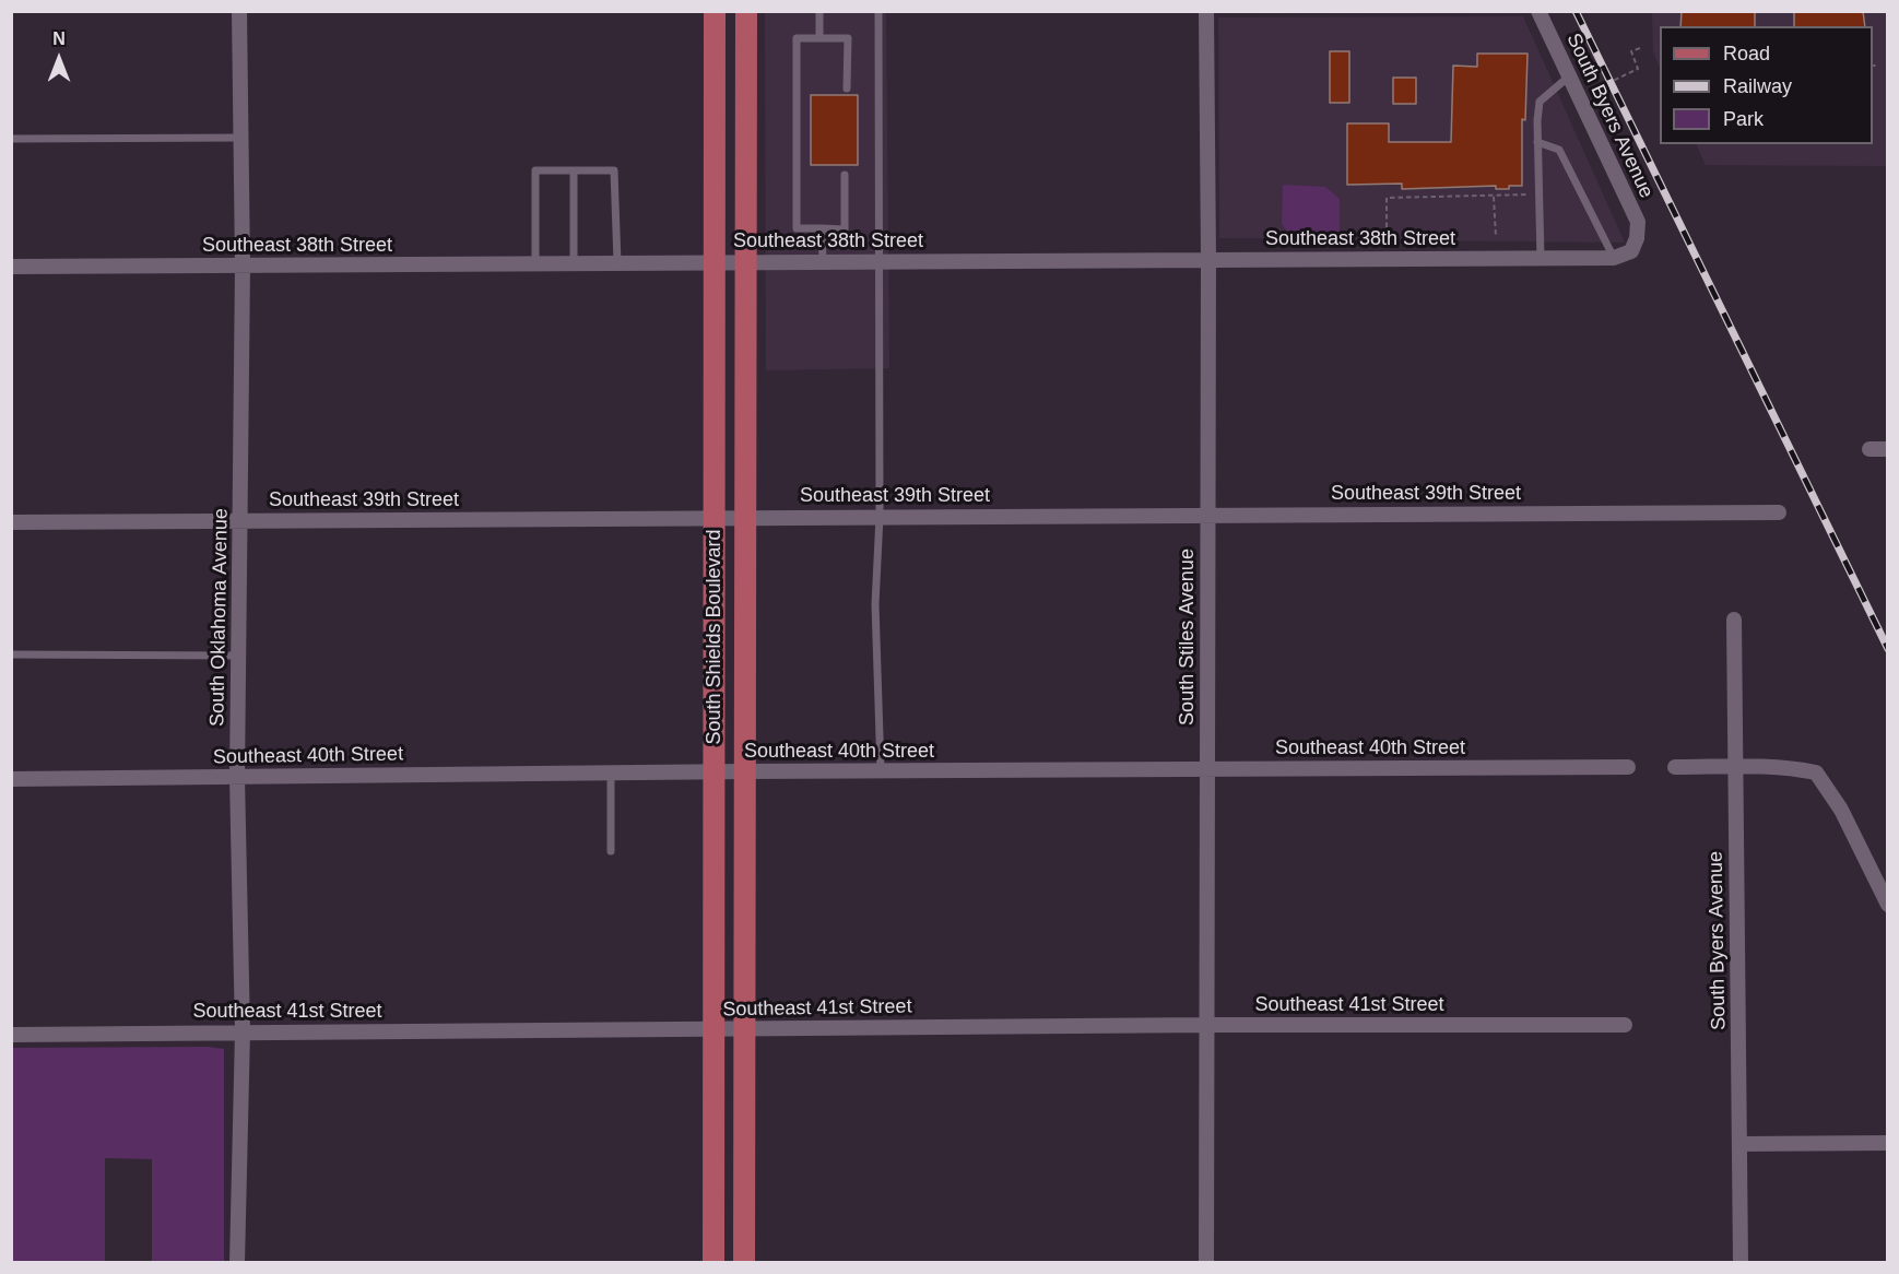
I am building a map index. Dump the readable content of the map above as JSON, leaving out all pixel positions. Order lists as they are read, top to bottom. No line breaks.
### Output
{"streets":{"main road":["South Shields Boulevard"],"street":["South Byers Avenue","Southeast 38th Street","Southeast 39th Street","South Oklahoma Avenue","South Stiles Avenue","Southeast 40th Street","Southeast 41st Street"]},"crossings":[["South Byers Avenue","Southeast 38th Street"],["Southeast 38th Street","South Oklahoma Avenue"],["Southeast 38th Street","South Shields Boulevard"],["Southeast 38th Street","South Stiles Avenue"],["Southeast 39th Street","South Oklahoma Avenue"],["Southeast 39th Street","South Shields Boulevard"],["Southeast 39th Street","South Stiles Avenue"],["South Oklahoma Avenue","Southeast 40th Street"],["South Oklahoma Avenue","Southeast 41st Street"],["South Shields Boulevard","Southeast 40th Street"],["South Shields Boulevard","Southeast 41st Street"],["South Stiles Avenue","Southeast 40th Street"],["South Stiles Avenue","Southeast 41st Street"]],"legend":["Road","Railway","Park"],"north":"top"}
